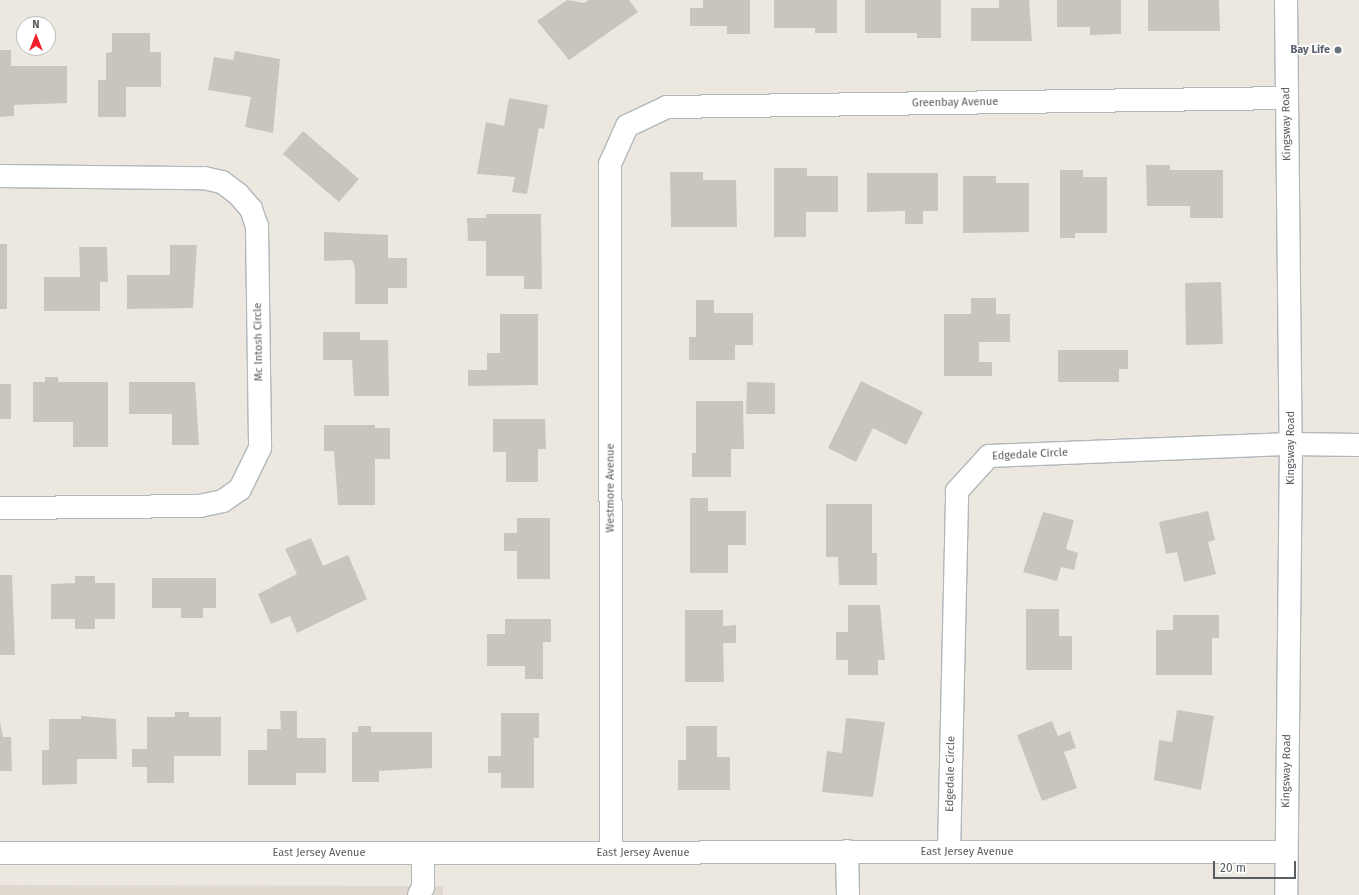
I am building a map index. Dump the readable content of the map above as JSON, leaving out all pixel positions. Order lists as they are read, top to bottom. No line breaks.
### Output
{"streets":{"street":["Greenbay Avenue","Kingsway Road","Mc Intosh Circle","Edgedale Circle","Westmore Avenue","East Jersey Avenue"]},"crossings":[["Greenbay Avenue","Kingsway Road"],["Greenbay Avenue","Westmore Avenue"],["Kingsway Road","Edgedale Circle"],["Kingsway Road","East Jersey Avenue"],["Edgedale Circle","East Jersey Avenue"],["Westmore Avenue","East Jersey Avenue"]],"places":["Bay Life"],"scale_bar":"20 m","north":"top"}
